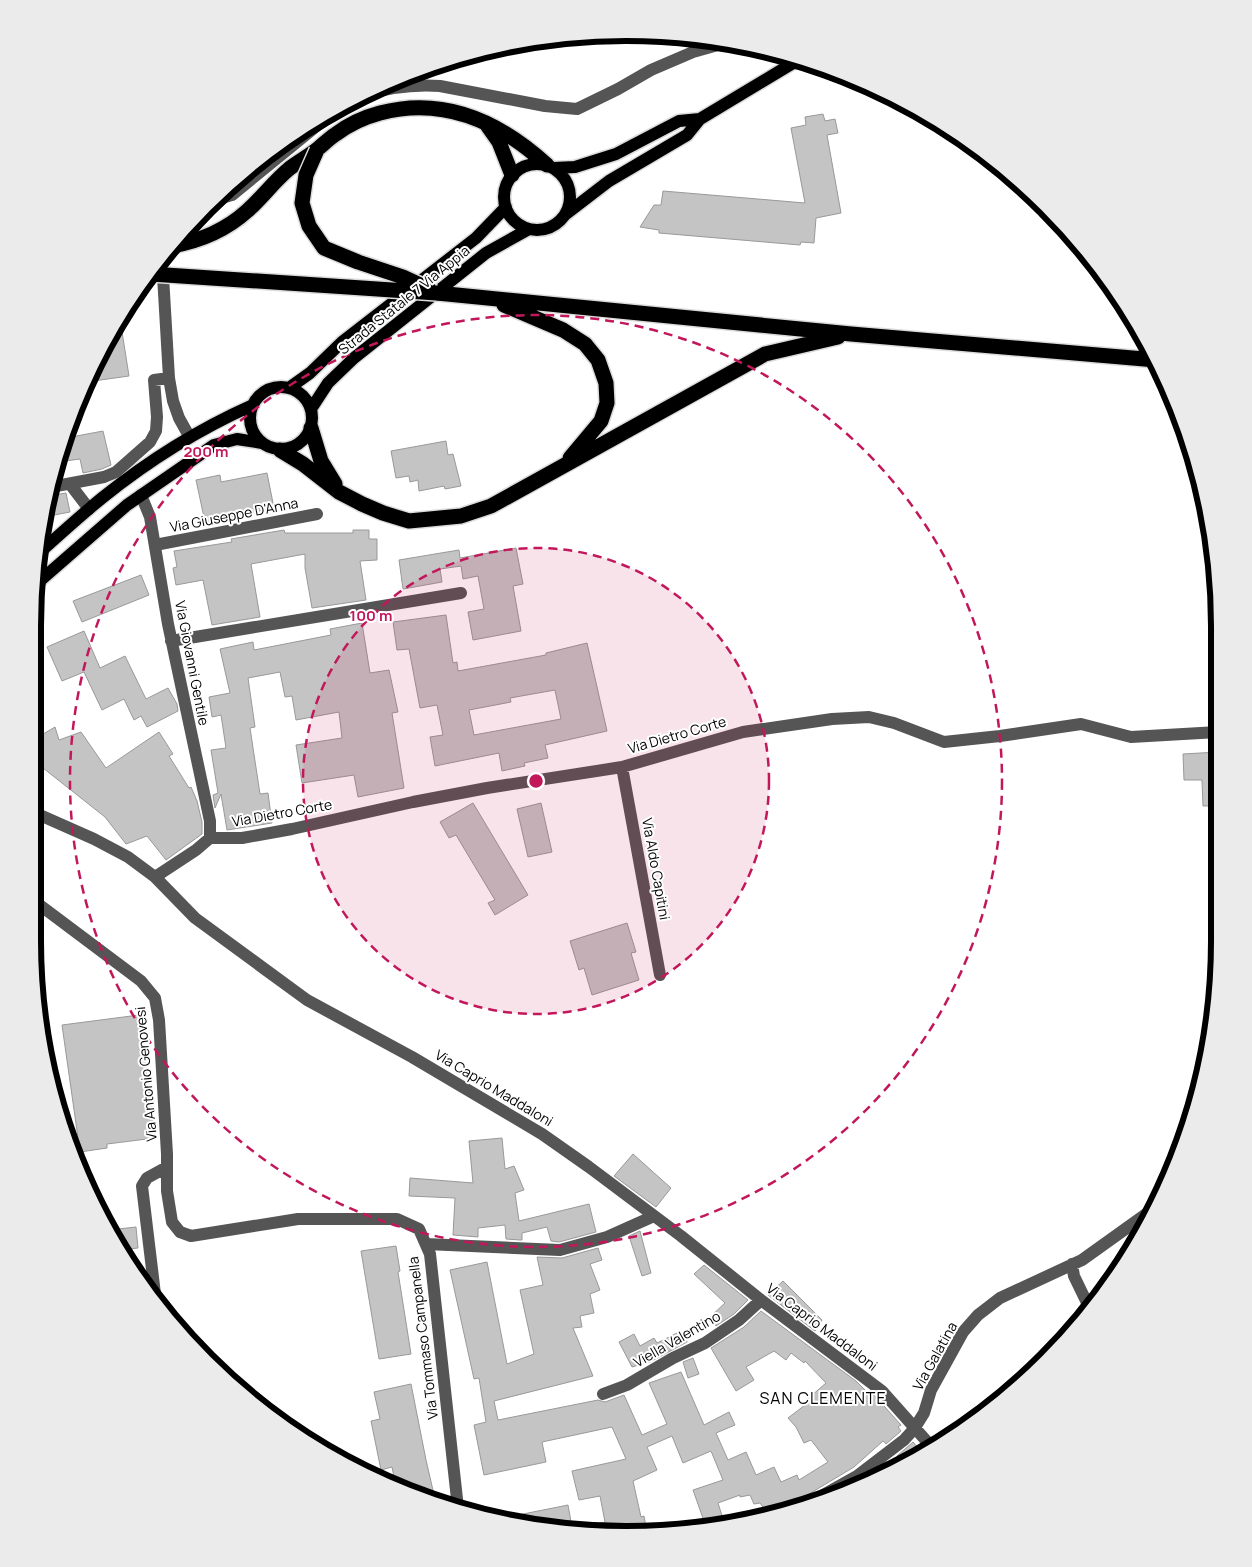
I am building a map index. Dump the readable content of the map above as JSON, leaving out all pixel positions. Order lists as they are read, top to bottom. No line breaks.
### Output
{"streets":{"main road":["Strada Statale 7 Via Appia"],"street":["Via Giuseppe D'Anna","Via Giovanni Gentile","Via Dietro Corte","Via Aldo Capitini","Via Antonio Genovesi","Via Caprio Maddaloni","Via Tommaso Campanella","Viella Valentino","Via Galatina"]},"crossings":[["Via Giuseppe D'Anna","Via Giovanni Gentile"],["Via Giovanni Gentile","Via Dietro Corte"],["Via Dietro Corte","Via Aldo Capitini"],["Via Antonio Genovesi","Via Tommaso Campanella"],["Via Caprio Maddaloni","Viella Valentino"],["Via Caprio Maddaloni","Via Galatina"]],"districts":["SAN CLEMENTE"],"rings":["200 m","100 m"]}
